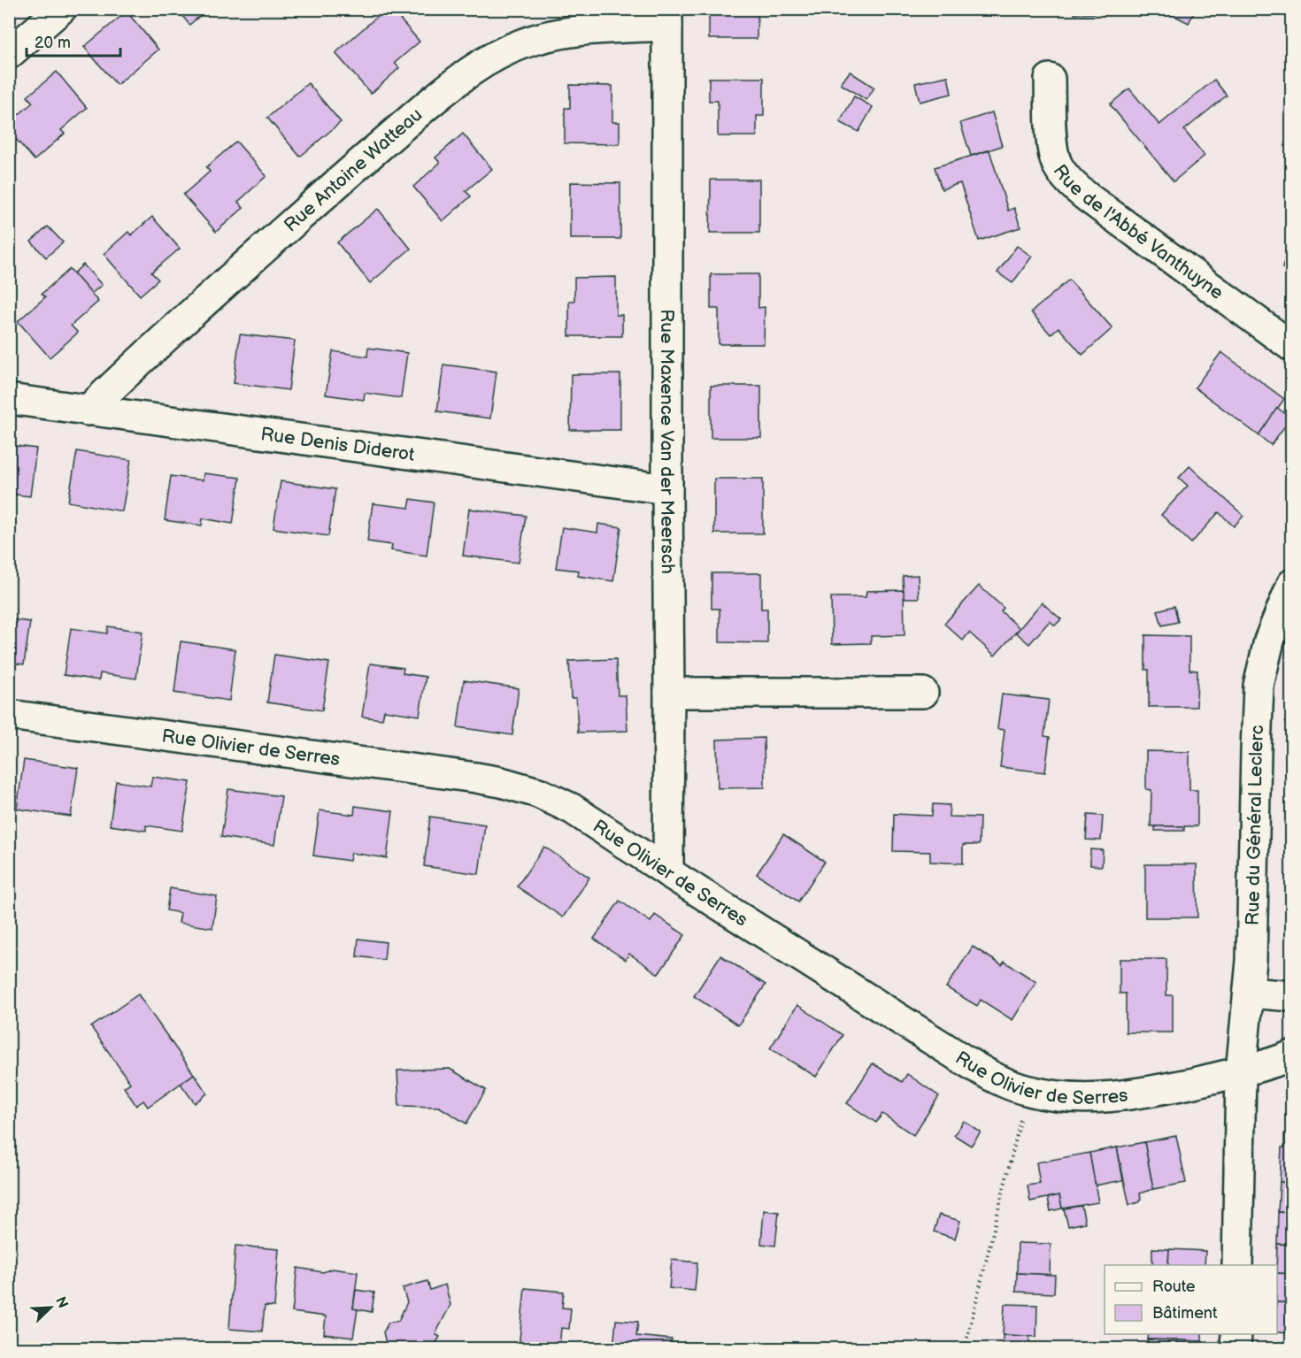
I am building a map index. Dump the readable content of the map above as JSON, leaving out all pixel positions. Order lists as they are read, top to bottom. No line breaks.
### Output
{"streets":{"street":["Rue Antoine Watteau","Rue de l'Abbé Vanthuyne","Rue Maxence Van der Meersch","Rue Denis Diderot","Rue Olivier de Serres","Rue du Général Leclerc"]},"crossings":[["Rue Antoine Watteau","Rue Maxence Van der Meersch"],["Rue Antoine Watteau","Rue Denis Diderot"],["Rue Maxence Van der Meersch","Rue Denis Diderot"],["Rue Maxence Van der Meersch","Rue Olivier de Serres"],["Rue Olivier de Serres","Rue du Général Leclerc"]],"legend":["Route","Bâtiment"],"scale_bar":"20 m","north":"top right"}
